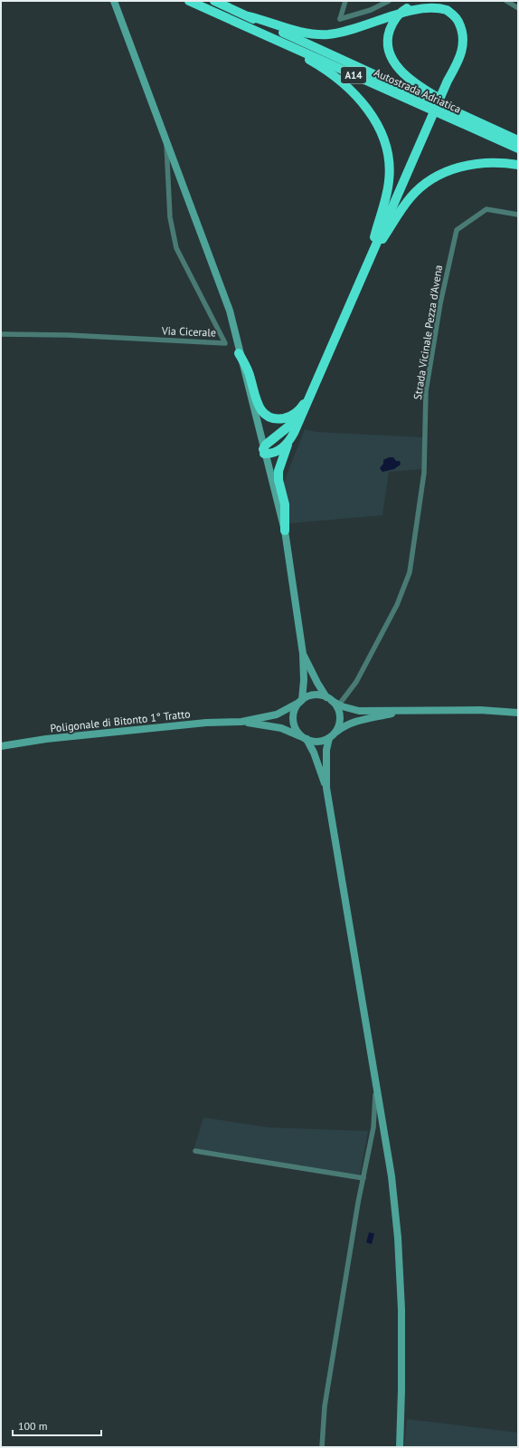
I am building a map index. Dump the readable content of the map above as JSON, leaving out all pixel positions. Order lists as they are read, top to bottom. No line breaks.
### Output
{"streets":{"highway":["A14","Autostrada Adriatica"],"main road":["Poligonale di Bitonto 1° Tratto"],"street":["Via Cicerale","Strada Vicinale Pezza d'Avena"]},"crossings":[["A14","Autostrada Adriatica"]],"scale_bar":"100 m"}
